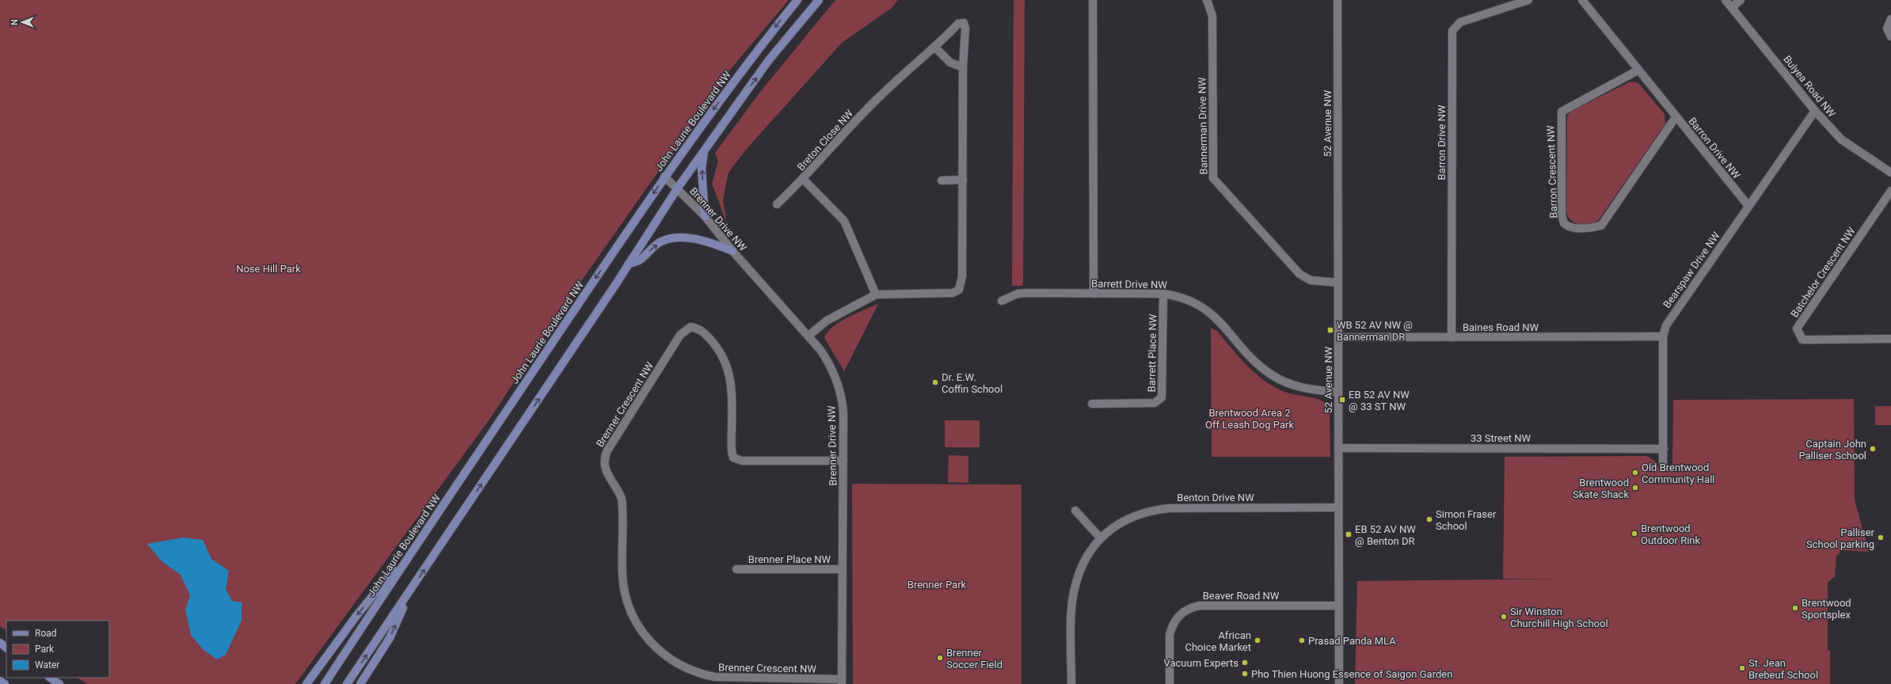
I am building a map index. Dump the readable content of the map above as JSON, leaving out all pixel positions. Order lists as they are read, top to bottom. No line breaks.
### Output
{"streets":{"main road":["John Laurie Boulevard NW"],"street":["Bulyea Road NW","52 Avenue NW","Bannerman Drive NW","Breton Close NW","Barron Drive NW","Barron Crescent NW","Brenner Drive NW","Bearspaw Drive NW","Batchelor Crescent NW","Barrett Drive NW","Baines Road NW","Barrett Place NW","Brenner Crescent NW","33 Street NW","Benton Drive NW","Brenner Place NW","Beaver Road NW"]},"crossings":[["Bulyea Road NW","Bearspaw Drive NW"],["John Laurie Boulevard NW","Brenner Drive NW"],["52 Avenue NW","Bannerman Drive NW"],["52 Avenue NW","Barrett Drive NW"],["52 Avenue NW","Baines Road NW"],["52 Avenue NW","33 Street NW"],["52 Avenue NW","Benton Drive NW"],["52 Avenue NW","Beaver Road NW"],["Breton Close NW","Brenner Drive NW"],["Barron Drive NW","Barron Crescent NW"],["Barron Drive NW","Bearspaw Drive NW"],["Barron Drive NW","Baines Road NW"],["Brenner Drive NW","Brenner Crescent NW"],["Brenner Drive NW","Brenner Place NW"],["Bearspaw Drive NW","Baines Road NW"],["Bearspaw Drive NW","33 Street NW"],["Barrett Drive NW","Barrett Place NW"]],"parks":["Nose Hill Park","Brentwood Area 2 Off Leash Dog Park","Brenner Park"],"places":{"transit":["WB 52 AV NW @ Bannerman DR","EB 52 AV NW @ 33 ST NW","EB 52 AV NW @ Benton DR"],"other":["Dr. E.W. Coffin School","Captain John Palliser School","Old Brentwood Community Hall","Brentwood Skate Shack","Simon Fraser School","Brentwood Outdoor Rink","Palliser School parking","Brentwood Sportsplex","Sir Winston Churchill High School","African Choice Market","Prasad Panda MLA","Brenner Soccer Field","Vacuum Experts","St. Jean Brebeuf School","Pho Thien Huong Essence of Saigon Garden"]},"legend":["Road","Park","Water"],"north":"left"}
